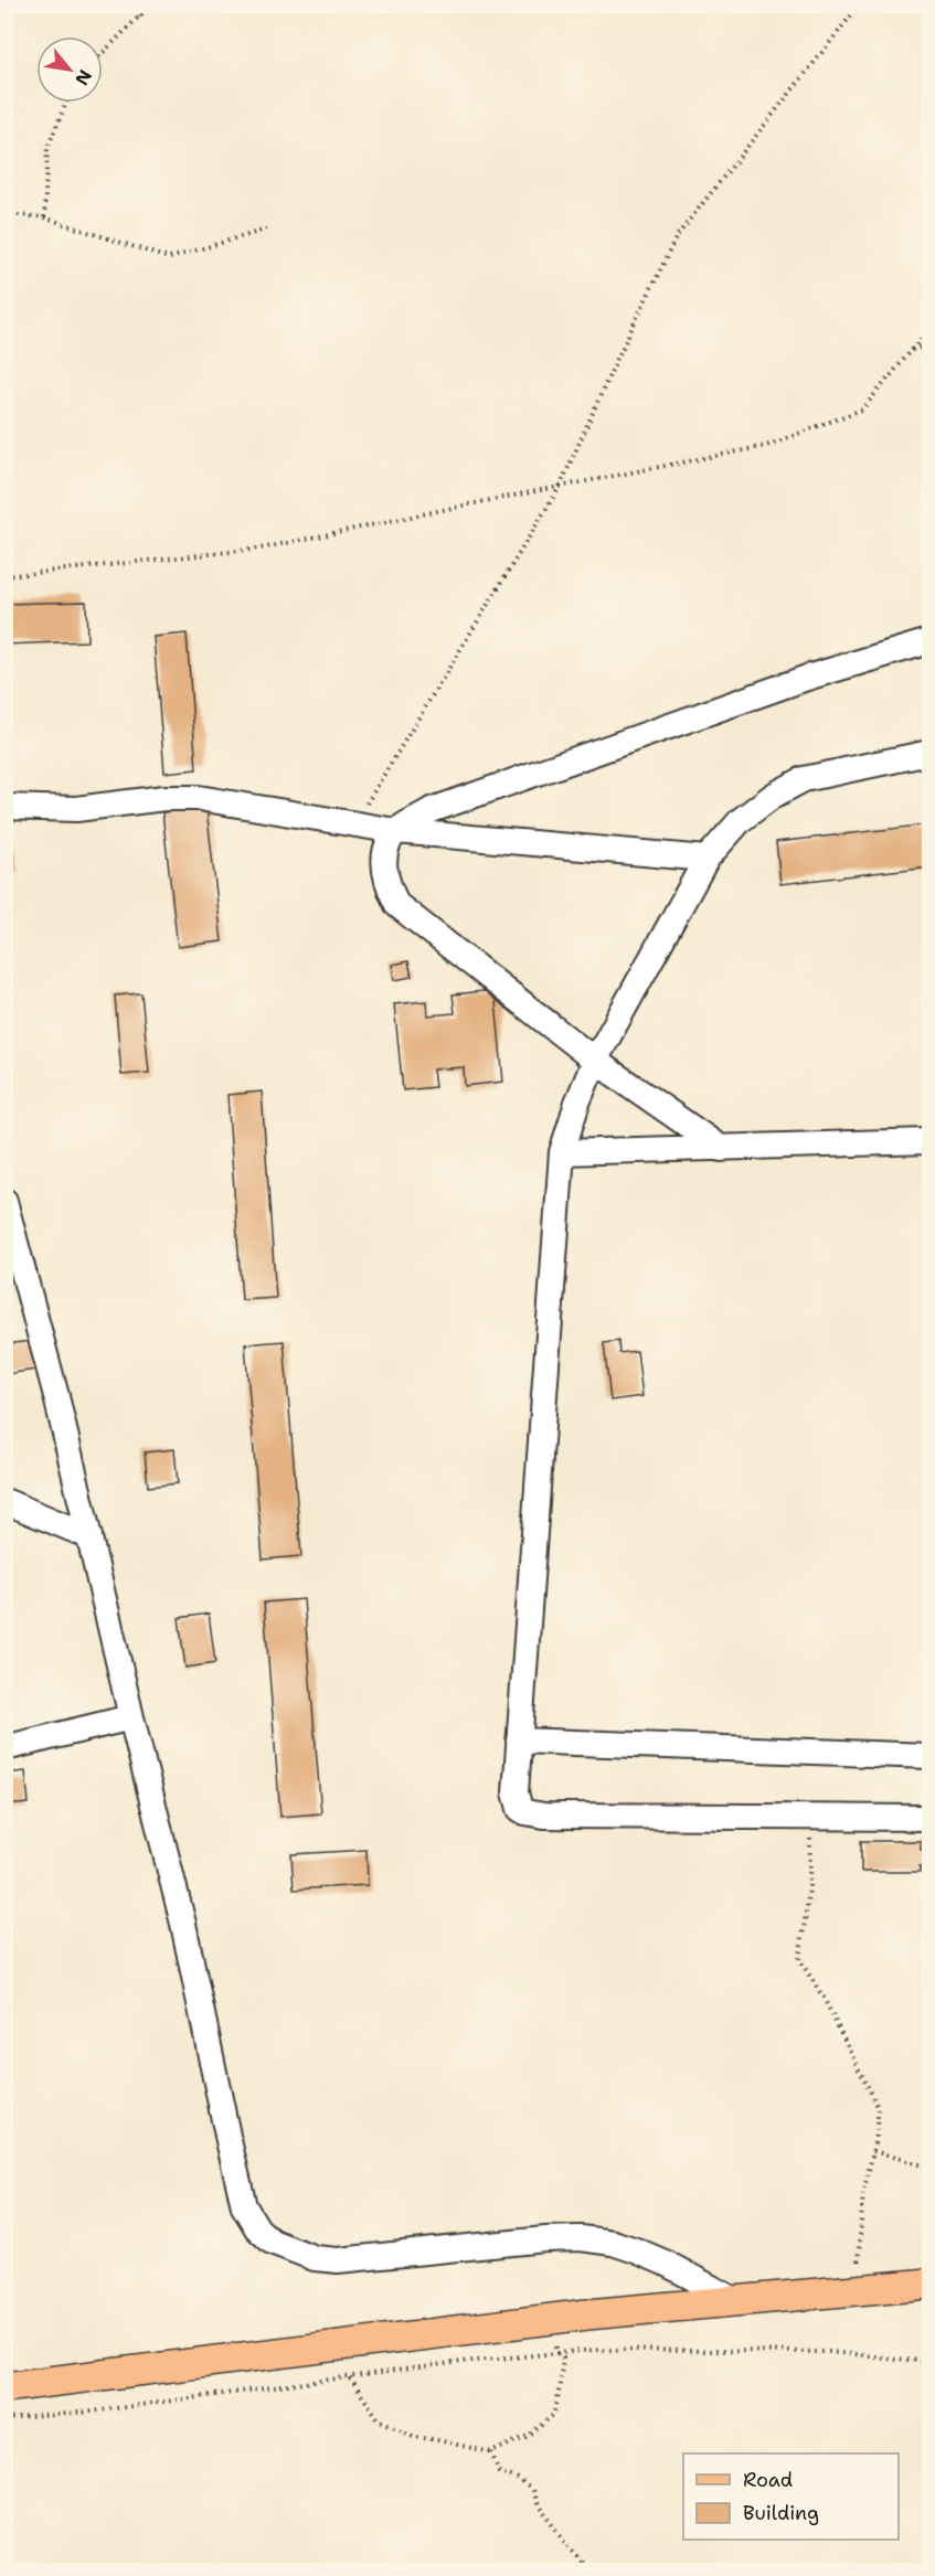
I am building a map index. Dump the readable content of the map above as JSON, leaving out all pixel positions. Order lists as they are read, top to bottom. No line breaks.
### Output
{"legend":["Road","Building"],"north":"bottom right"}
